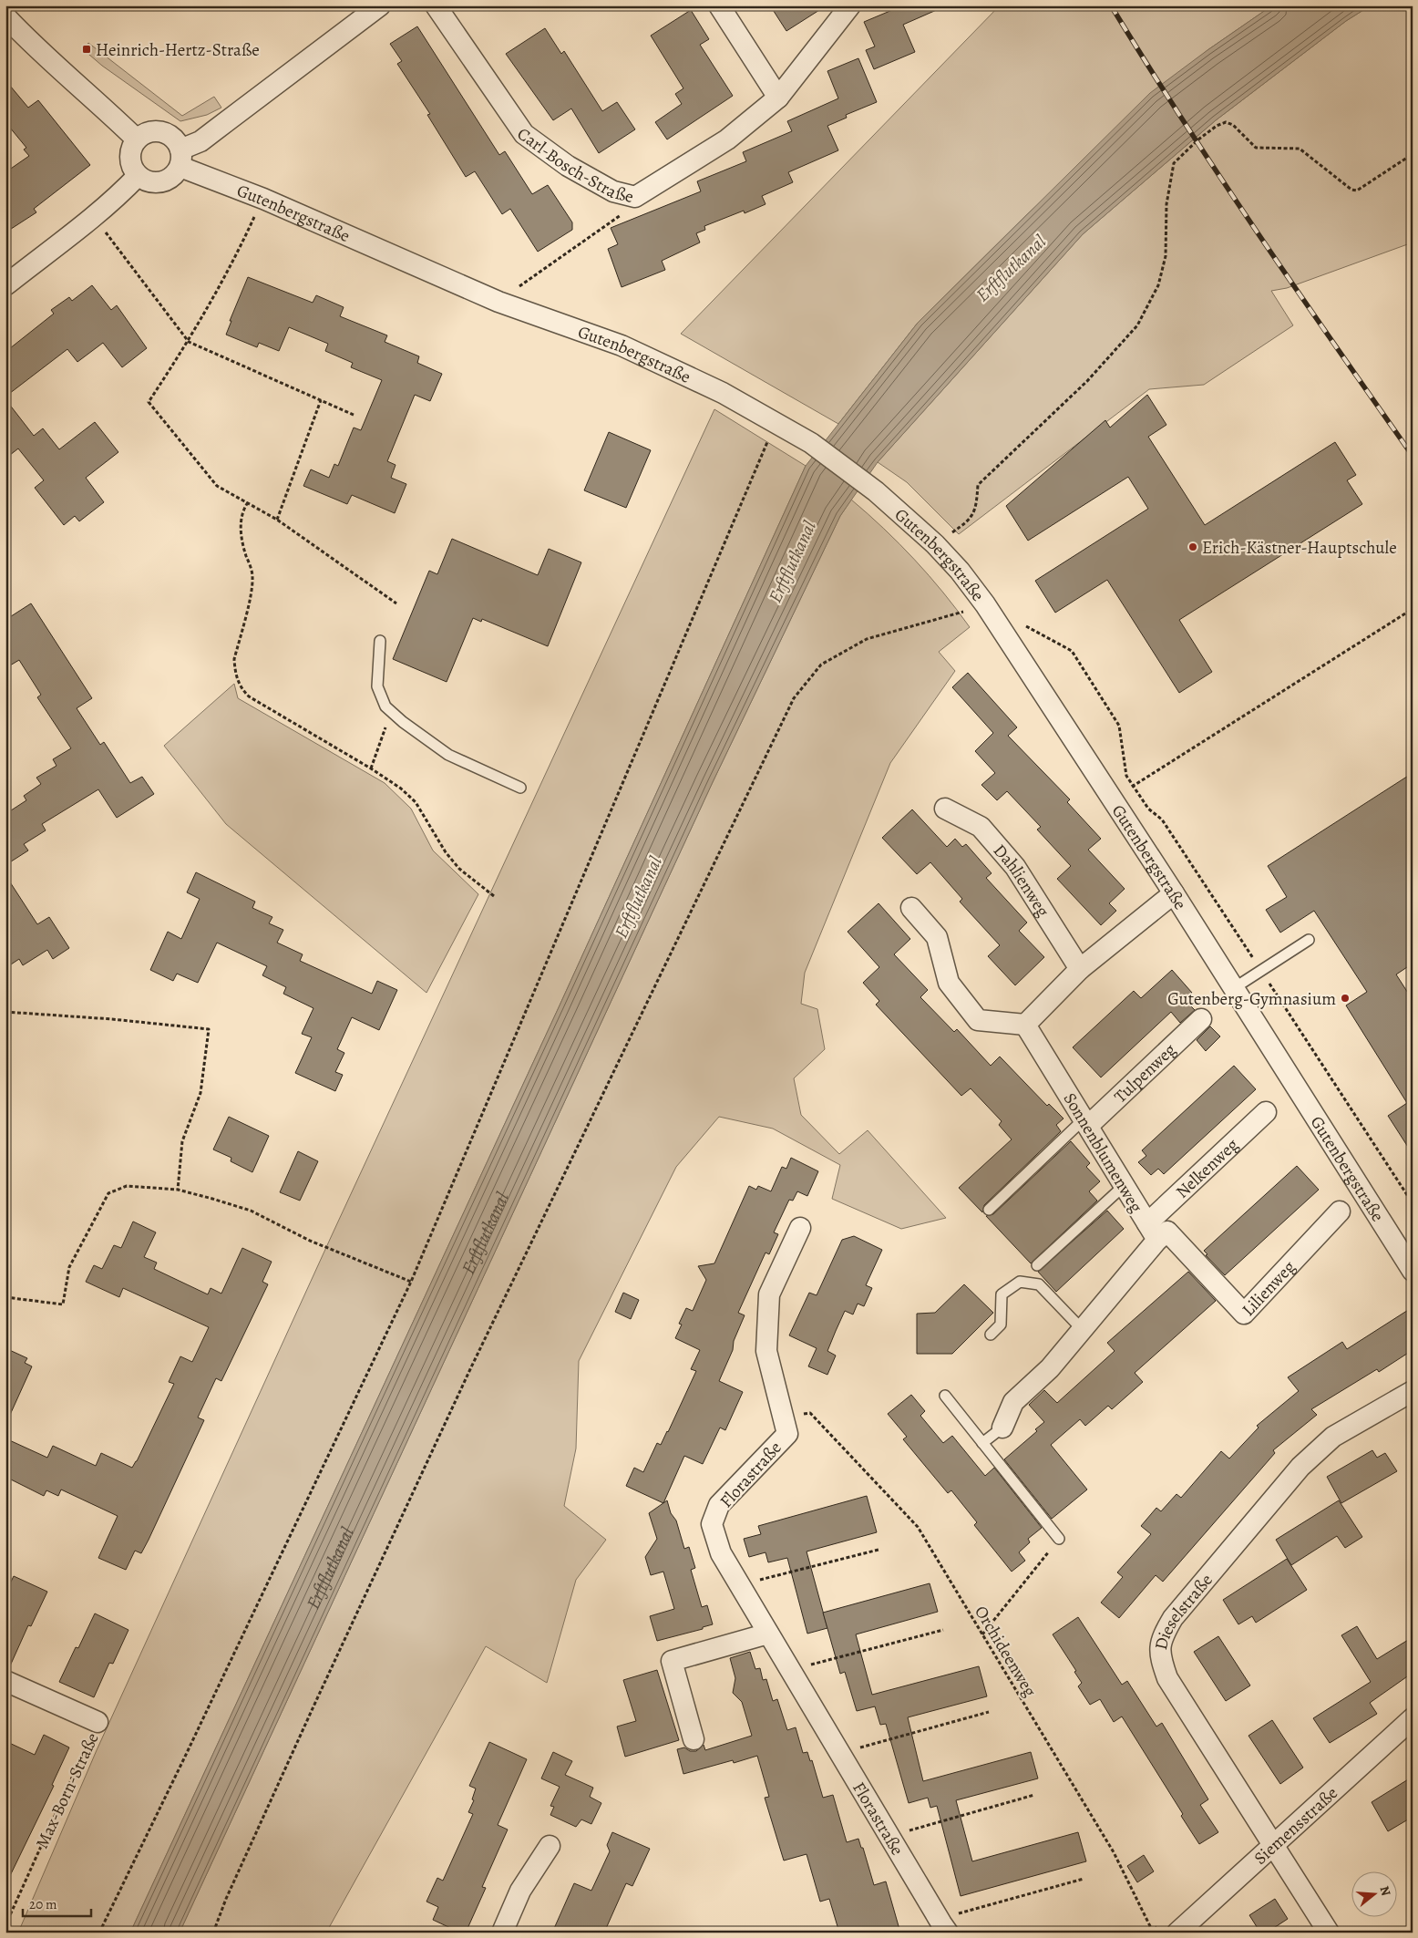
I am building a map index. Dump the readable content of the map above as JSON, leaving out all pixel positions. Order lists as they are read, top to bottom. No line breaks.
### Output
{"streets":{"street":["Carl-Bosch-Straße","Gutenbergstraße","Dahlienweg","Tulpenweg","Sonnenblumenweg","Nelkenweg","Lilienweg","Florastraße","Dieselstraße","Max-Born-Straße","Siemensstraße"],"path":["Orchideenweg"]},"crossings":[["Tulpenweg","Sonnenblumenweg"],["Sonnenblumenweg","Nelkenweg"],["Sonnenblumenweg","Lilienweg"],["Nelkenweg","Lilienweg"],["Florastraße","Orchideenweg"],["Dieselstraße","Siemensstraße"],["Orchideenweg","Siemensstraße"]],"water":["Erftflutkanal"],"places":{"transit":["Heinrich-Hertz-Straße"],"other":["Erich-Kästner-Hauptschule","Gutenberg-Gymnasium"]},"scale_bar":"20 m","north":"right"}
